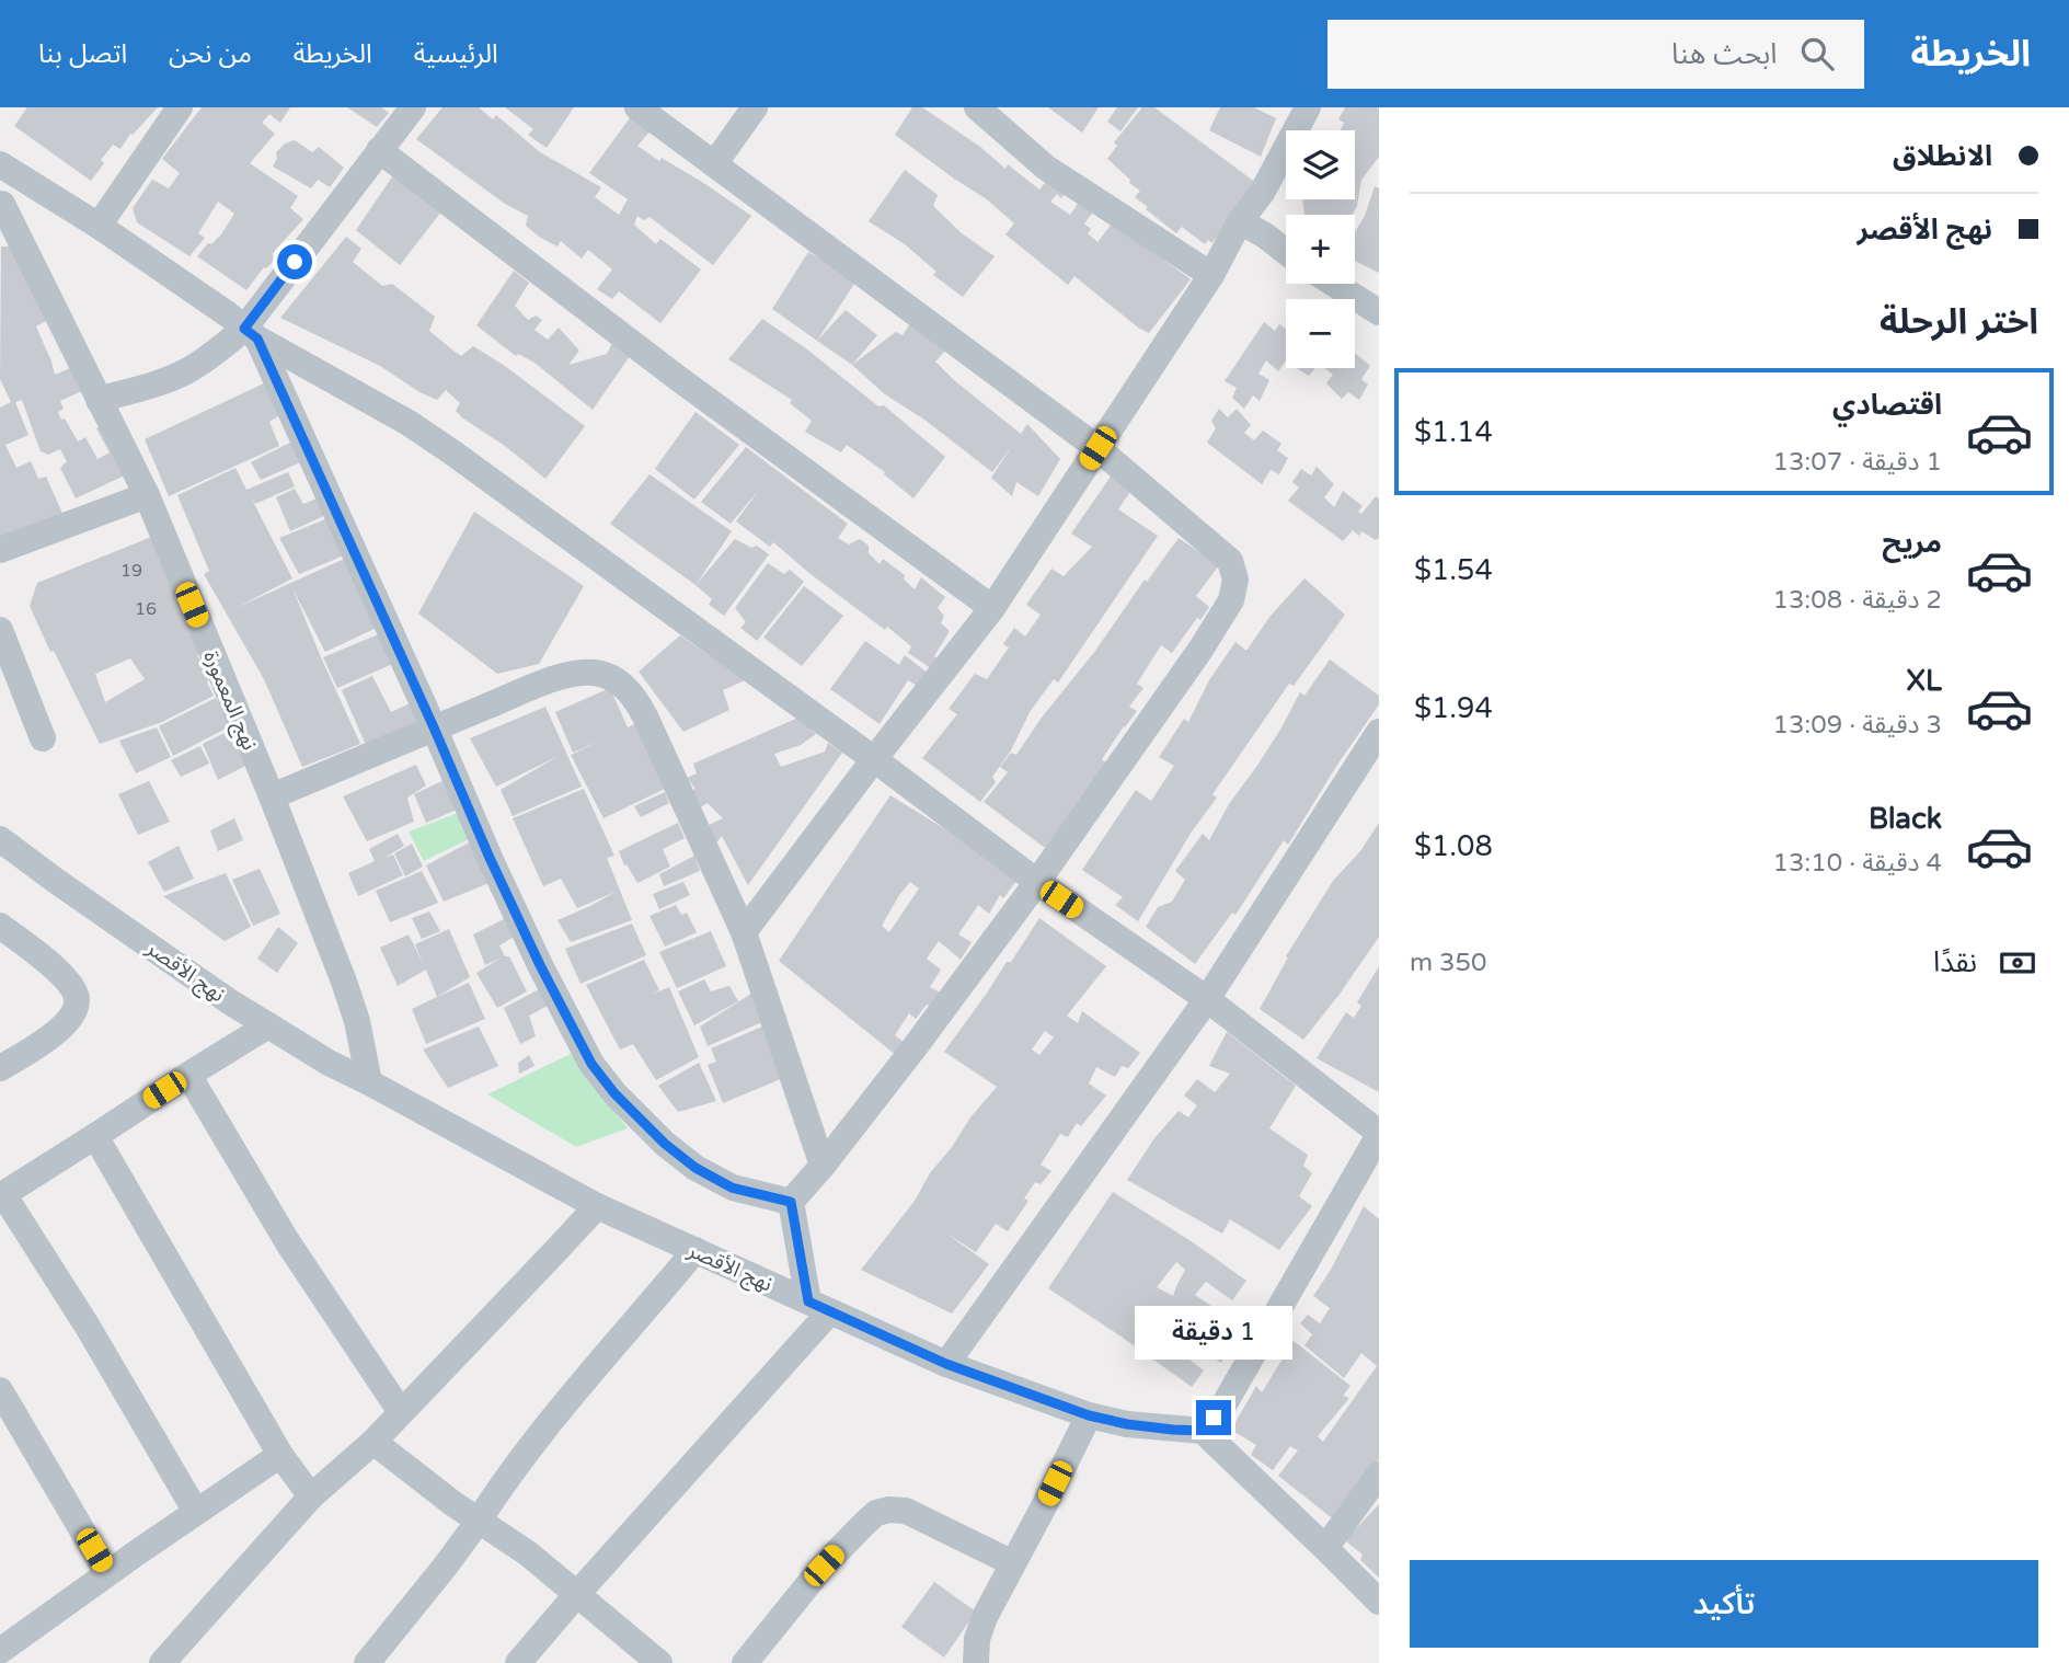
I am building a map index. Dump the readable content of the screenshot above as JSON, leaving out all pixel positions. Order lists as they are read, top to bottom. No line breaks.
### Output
{"streets":{"street":["نهج المعمورة","نهج الأقصر"]},"crossings":[["نهج المعمورة","نهج الأقصر"]],"house_numbers":["19","16"],"page":{"header":"الخريطة","search":"ابحث هنا","nav":["الرئيسية","الخريطة","من نحن","اتصل بنا"],"banner":["الانطلاق","نهج الأقصر"],"map_buttons":["+","−"],"heading":"اختر الرحلة","list":[{"name":"اقتصادي","note":"1 دقيقة · 13:07","value":"$1.14"},{"name":"مريح","note":"2 دقيقة · 13:08","value":"$1.54"},{"name":"XL","note":"3 دقيقة · 13:09","value":"$1.94"},{"name":"Black","note":"4 دقيقة · 13:10","value":"$1.08"}],"pay":["نقدًا","350 m"],"bubble":"1 دقيقة","buttons":"تأكيد"}}
